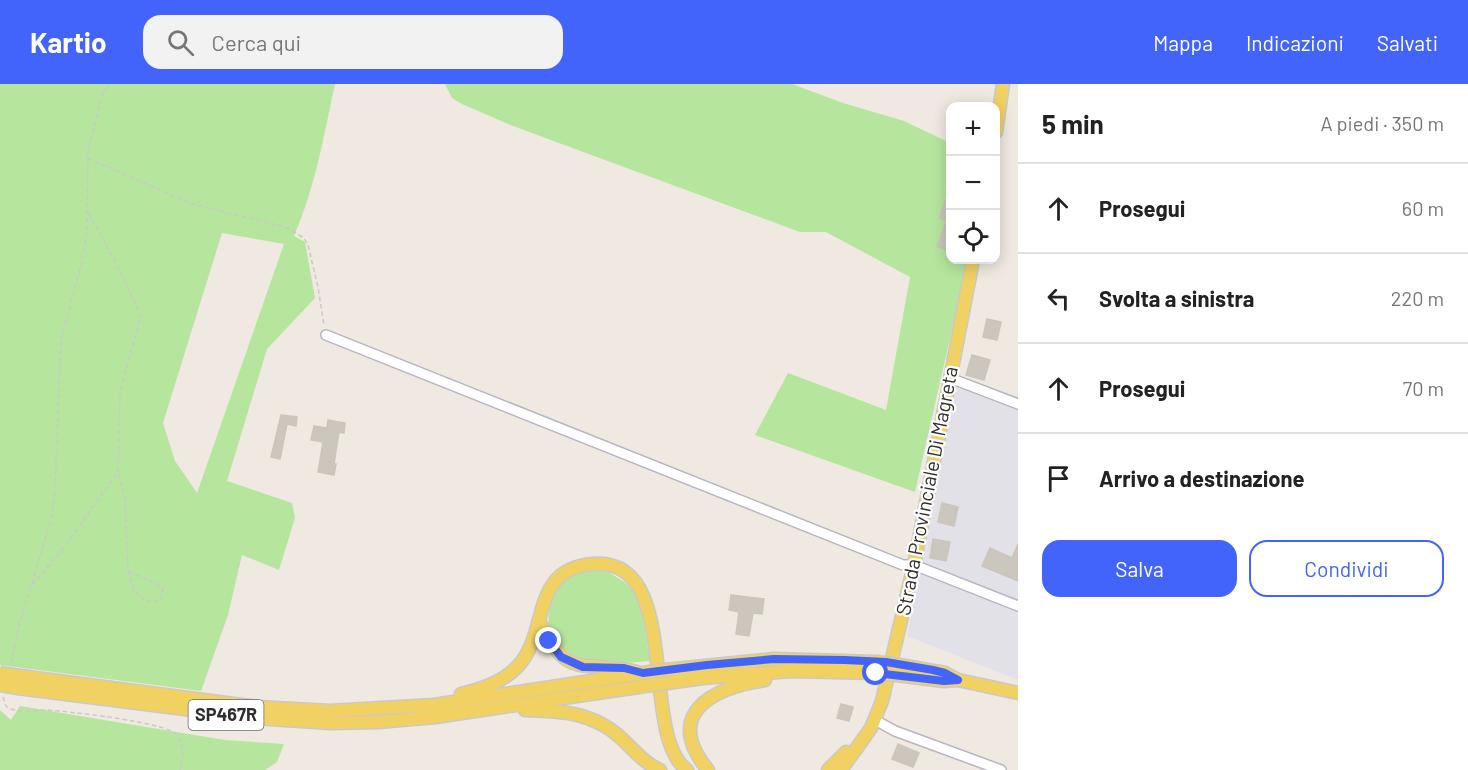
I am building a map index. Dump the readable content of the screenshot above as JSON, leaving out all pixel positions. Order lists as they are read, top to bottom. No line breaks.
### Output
{"streets":{"main road":["Strada Provinciale Di Magreta","SP467R"]},"page":{"header":"Kartio","search":"Cerca qui","nav":["Mappa","Indicazioni","Salvati"],"heading":["5 min","A piedi · 350 m"],"map_buttons":["+","−"],"list":[["Prosegui","60 m"],["Svolta a sinistra","220 m"],["Prosegui","70 m"],"Arrivo a destinazione"],"buttons":["Salva","Condividi"]}}
